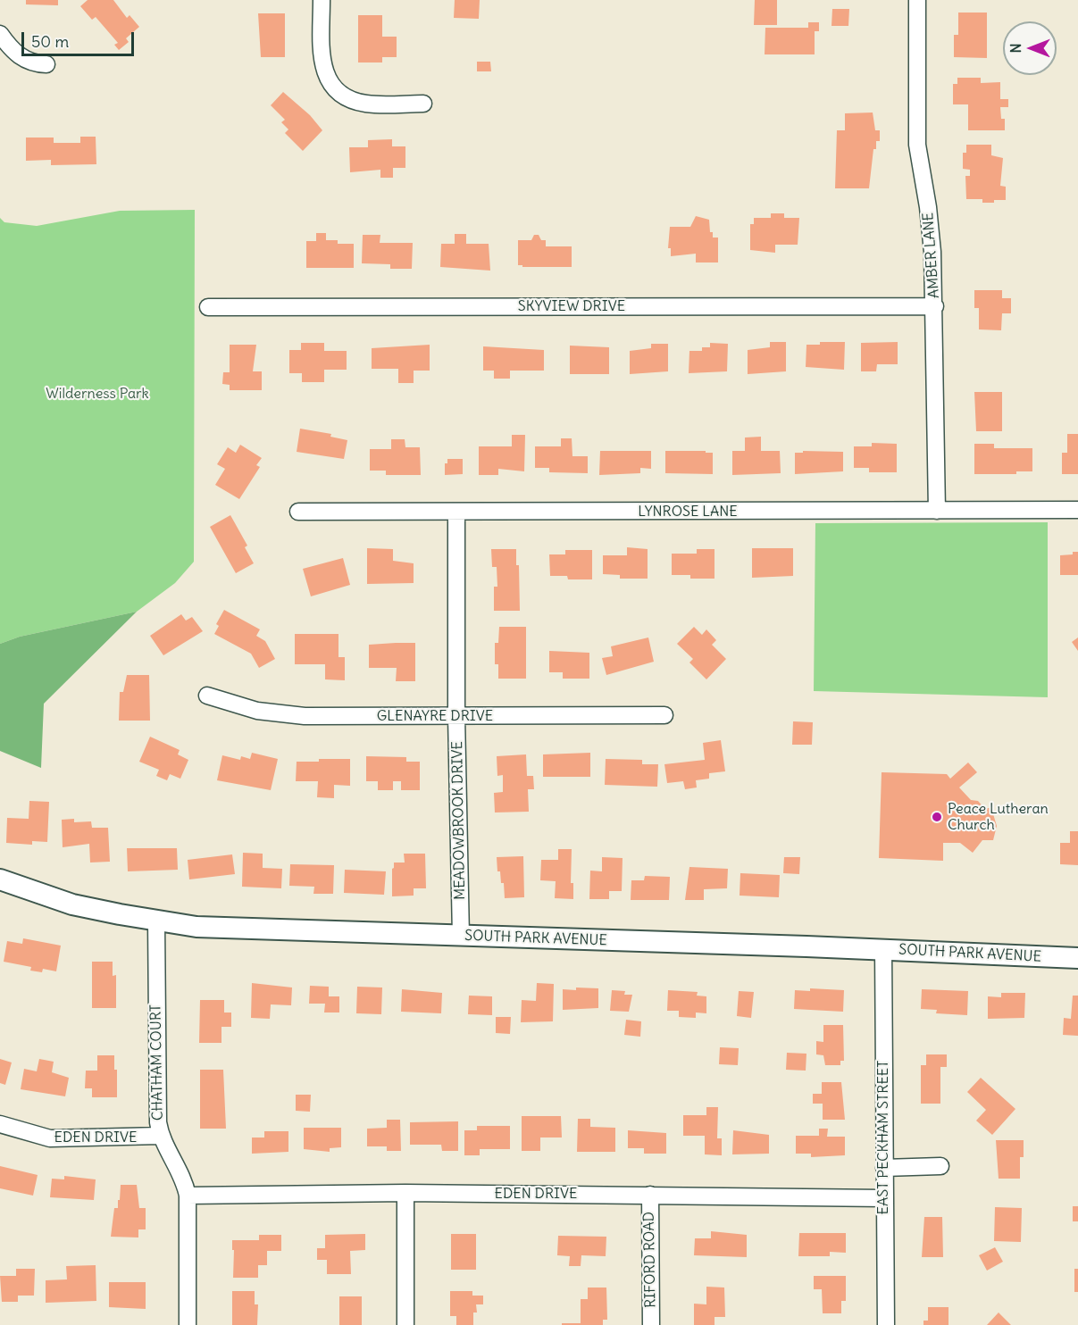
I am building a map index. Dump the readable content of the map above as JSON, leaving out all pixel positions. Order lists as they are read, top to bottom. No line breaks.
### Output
{"streets":{"main road":["SOUTH PARK AVENUE"],"street":["AMBER LANE","SKYVIEW DRIVE","LYNROSE LANE","GLENAYRE DRIVE","MEADOWBROOK DRIVE","CHATHAM COURT","EDEN DRIVE","EAST PECKHAM STREET","RIFORD ROAD"]},"crossings":[["AMBER LANE","SKYVIEW DRIVE"],["AMBER LANE","LYNROSE LANE"],["LYNROSE LANE","MEADOWBROOK DRIVE"],["GLENAYRE DRIVE","MEADOWBROOK DRIVE"],["MEADOWBROOK DRIVE","SOUTH PARK AVENUE"],["SOUTH PARK AVENUE","CHATHAM COURT"],["SOUTH PARK AVENUE","EAST PECKHAM STREET"],["CHATHAM COURT","EDEN DRIVE"],["EDEN DRIVE","EAST PECKHAM STREET"],["EDEN DRIVE","RIFORD ROAD"]],"parks":["Wilderness Park"],"places":["Peace Lutheran Church"],"scale_bar":"50 m","north":"left"}
